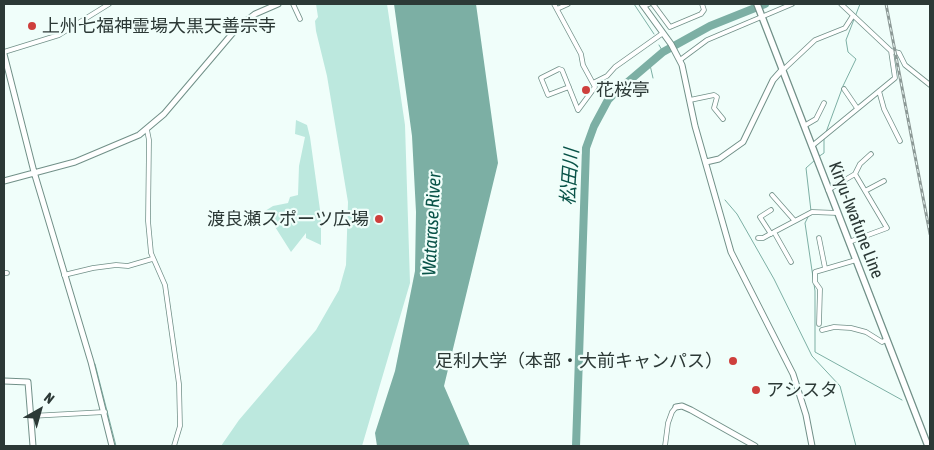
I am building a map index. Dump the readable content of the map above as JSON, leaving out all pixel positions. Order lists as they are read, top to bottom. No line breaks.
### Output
{"streets":{"main road":["Kiryu-Iwafune Line"]},"water":["松田川","Watarase River"],"places":["上州七福神霊場大黒天善宗寺","花桜亭","渡良瀬スポーツ広場","足利大学（本部・大前キャンパス）","アシスタ"],"north":"top right"}
